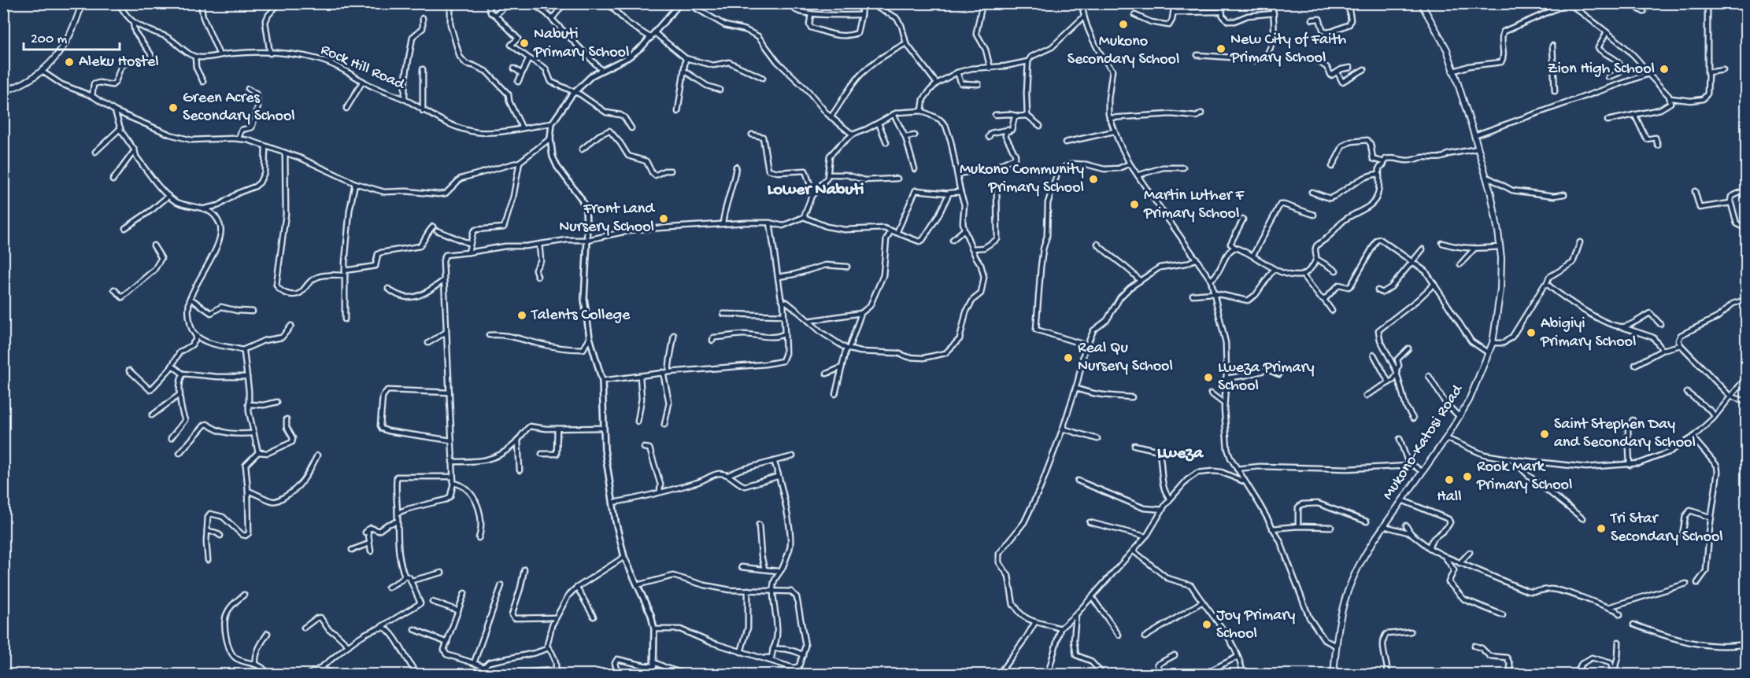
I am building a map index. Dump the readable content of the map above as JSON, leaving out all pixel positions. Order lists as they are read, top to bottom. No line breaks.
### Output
{"streets":{"main road":["Mukono-Katosi Road"],"street":["Rock Hill Road"]},"districts":["Lower Nabuti","Lweza"],"places":["Mukono Secondary School","Nabuti Primary School","New City of Faith Primary School","Aleku Hostel","Zion High School","Green Acres Secondary School","Mukono Community Primary School","Martin Luther F Primary School","Front Land Nursery School","Talents College","Abigiyi Primary School","Real Qu Nursery School","Lweza Primary School","Saint Stephen Day and Secondary School","Rook Mark Primary School","Hall","Tri Star Secondary School","Joy Primary School"],"scale_bar":"200 m"}
